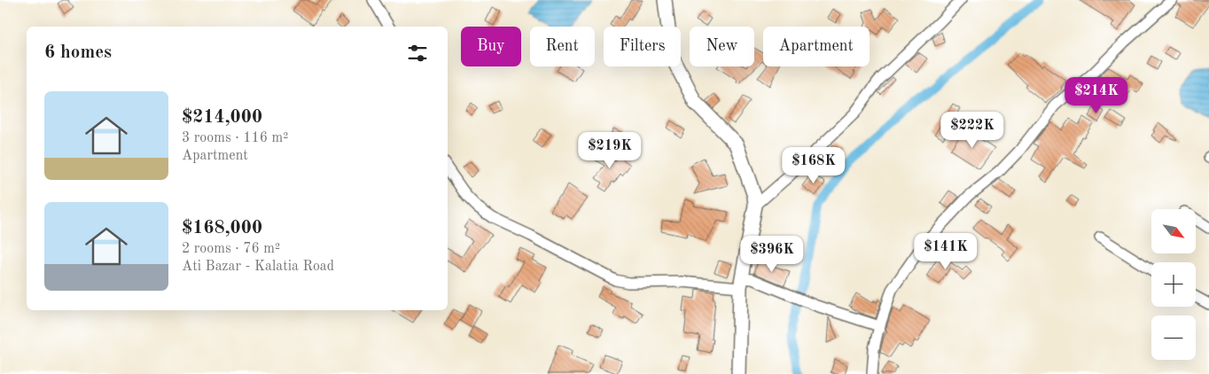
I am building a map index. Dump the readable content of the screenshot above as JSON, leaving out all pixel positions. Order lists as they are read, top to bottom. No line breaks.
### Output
{"north":"bottom right","page":{"chip":["Buy","Rent","Filters","New","Apartment"],"heading":"6 homes","price":["$214K","$222K","$219K","$168K","$141K","$396K"],"list":[{"name":"$214,000","note":"3 rooms · 116 m² · Apartment"},{"name":"$168,000","note":"2 rooms · 76 m² · Ati Bazar - Kalatia Road"}],"map_buttons":["+","−"]}}
